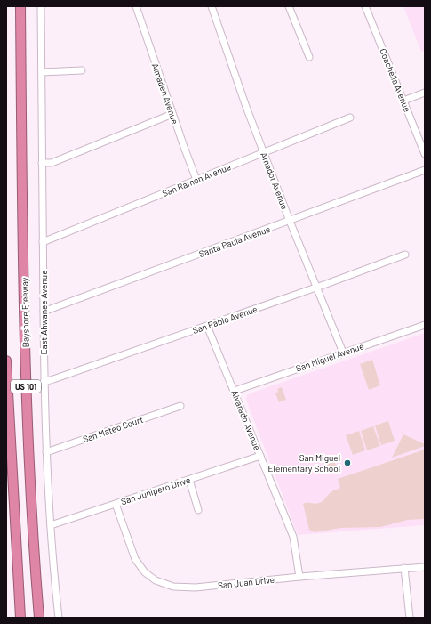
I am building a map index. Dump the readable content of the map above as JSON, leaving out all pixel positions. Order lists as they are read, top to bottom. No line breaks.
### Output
{"streets":{"highway":["Bayshore Freeway","US 101"],"street":["Coachella Avenue","Almaden Avenue","San Ramon Avenue","Amador Avenue","Santa Paula Avenue","East Ahwanee Avenue","San Pablo Avenue","San Miguel Avenue","Alvarado Avenue","San Mateo Court","San Junipero Drive","San Juan Drive"]},"crossings":[["Almaden Avenue","San Ramon Avenue"],["San Ramon Avenue","Amador Avenue"],["San Ramon Avenue","East Ahwanee Avenue"],["Amador Avenue","Santa Paula Avenue"],["Amador Avenue","San Pablo Avenue"],["Amador Avenue","San Miguel Avenue"],["Santa Paula Avenue","East Ahwanee Avenue"],["East Ahwanee Avenue","San Pablo Avenue"],["East Ahwanee Avenue","San Mateo Court"],["East Ahwanee Avenue","San Junipero Drive"],["San Pablo Avenue","Alvarado Avenue"],["San Miguel Avenue","Alvarado Avenue"],["Alvarado Avenue","San Junipero Drive"],["Alvarado Avenue","San Juan Drive"],["San Junipero Drive","San Juan Drive"]],"places":["San Miguel Elementary School"]}
